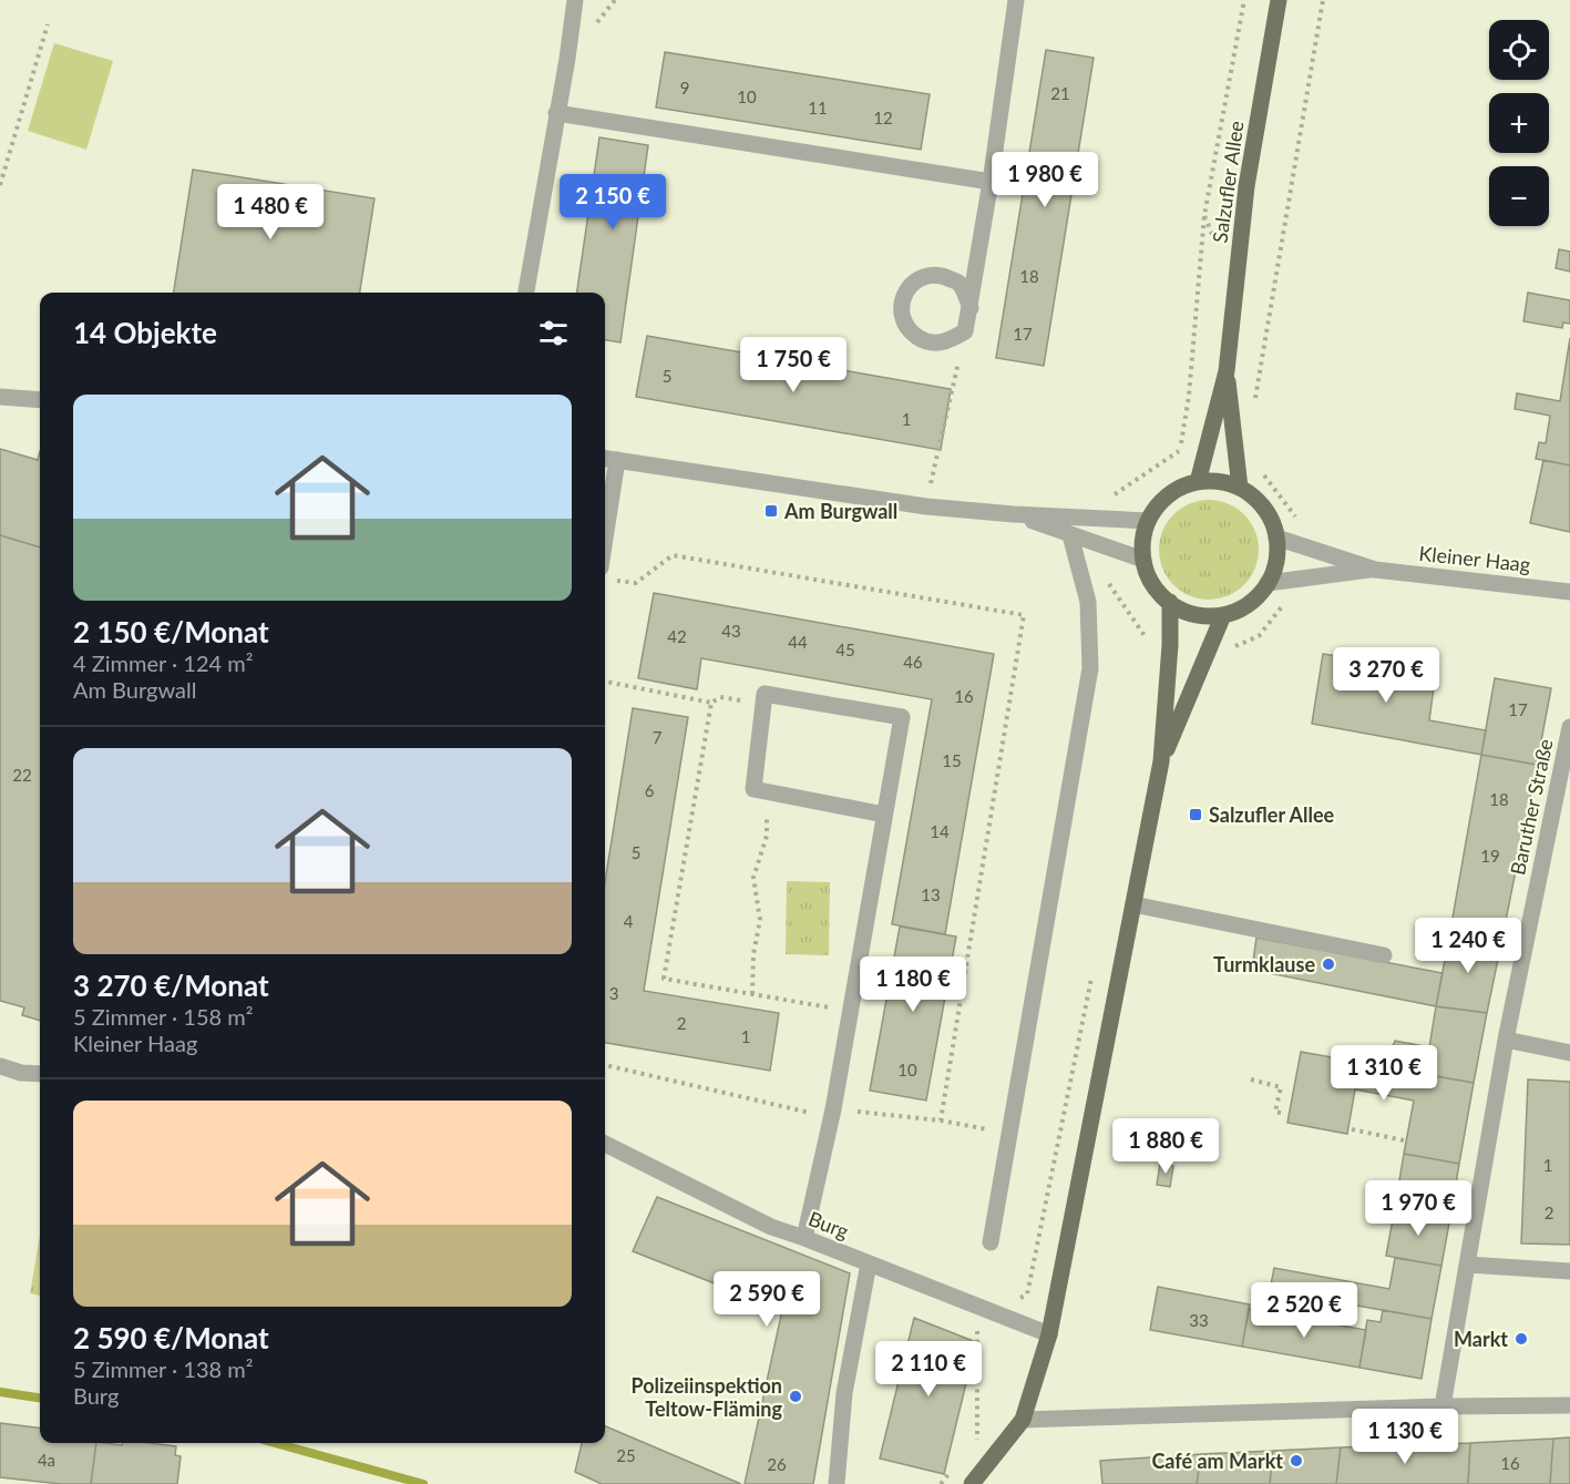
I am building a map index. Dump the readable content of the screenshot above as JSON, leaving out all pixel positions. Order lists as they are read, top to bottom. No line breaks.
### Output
{"streets":{"main road":["Salzufler Allee"],"street":["Kleiner Haag","Baruther Straße","Burg"]},"crossings":[["Salzufler Allee","Kleiner Haag"]],"places":{"transit":["Am Burgwall","Salzufler Allee"],"other":["Turmklause","Markt","Polizeiinspektion Teltow-Fläming","Café am Markt"]},"house_numbers":["9","21","10","11","12","18","17","5","1","43","42","44","45","46","16","17","7","15","22","6","18","14","5","19","13","4","3","2","1","10","1","2","33","25","4a","16","26"],"page":{"map_buttons":["+","−"],"price":["1 980 €","2 150 €","1 480 €","1 750 €","3 270 €","1 240 €","1 180 €","1 310 €","1 880 €","1 970 €","2 590 €","2 520 €","2 110 €","1 130 €"],"heading":"14 Objekte","list":[{"name":"2 150 €/Monat","note":"4 Zimmer · 124 m² · Am Burgwall"},{"name":"3 270 €/Monat","note":"5 Zimmer · 158 m² · Kleiner Haag"},{"name":"2 590 €/Monat","note":"5 Zimmer · 138 m² · Burg"}]}}
